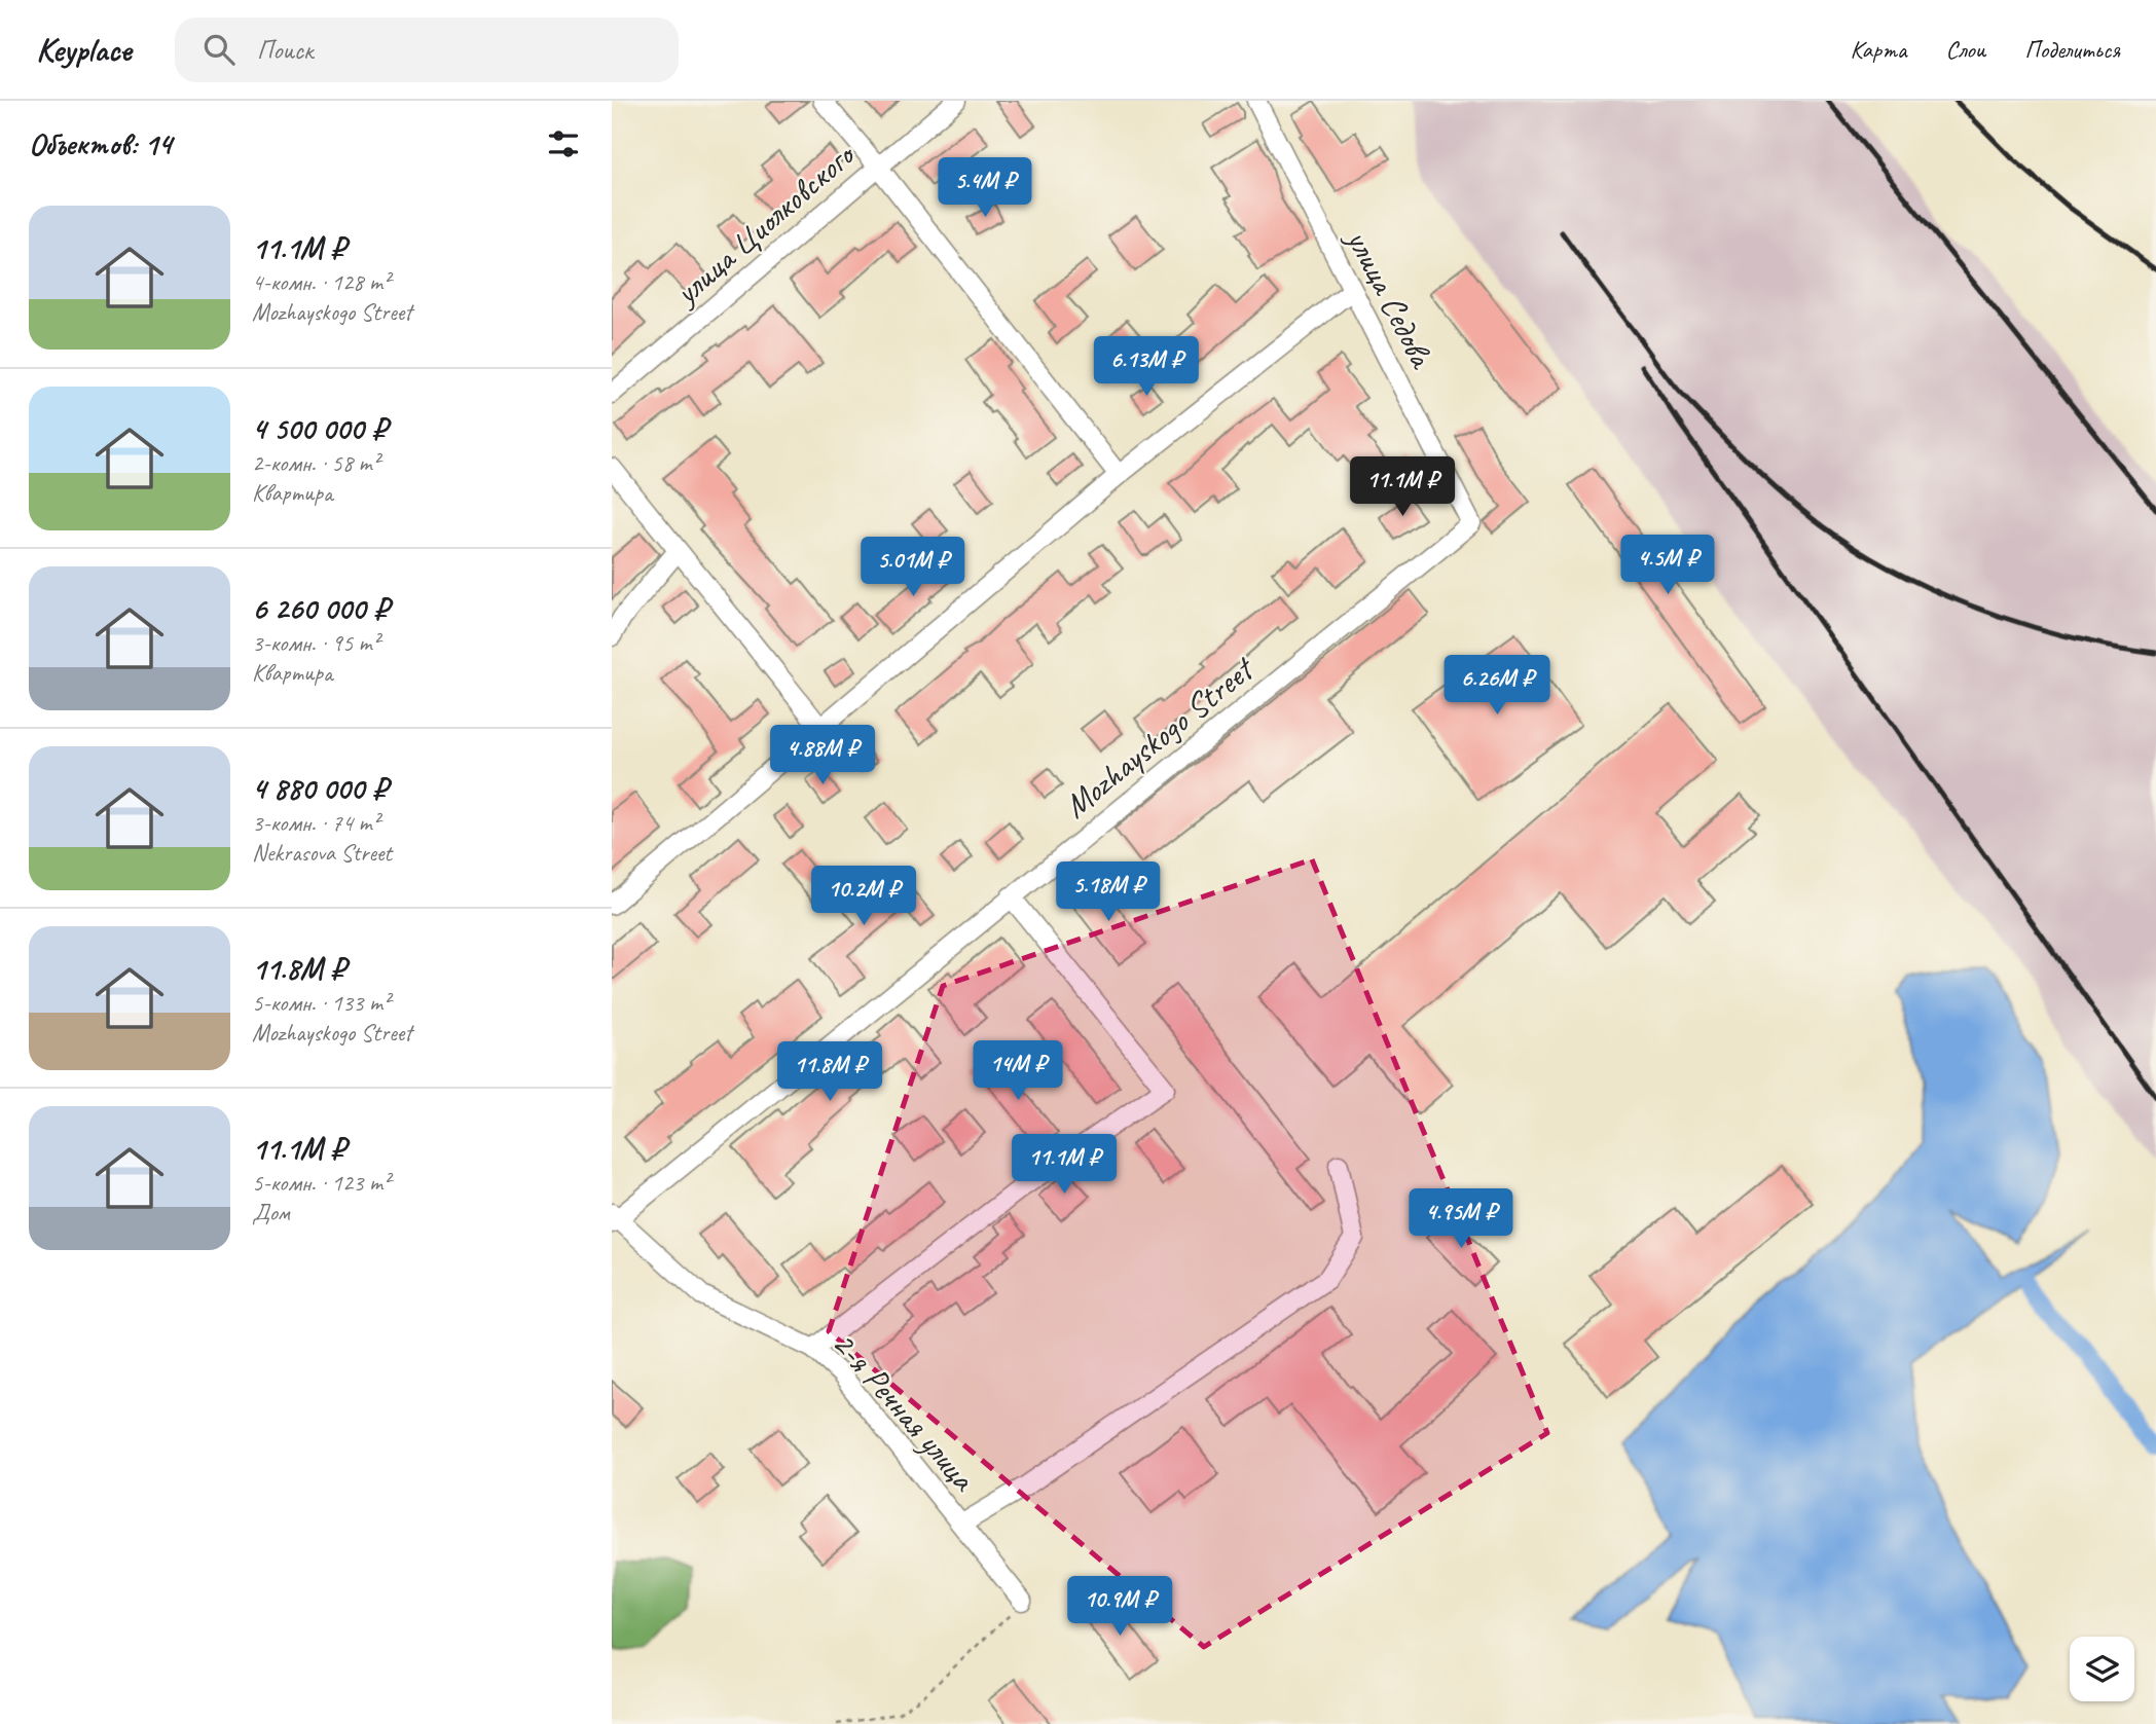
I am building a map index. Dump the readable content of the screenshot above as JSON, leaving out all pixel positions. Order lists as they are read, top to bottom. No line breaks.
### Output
{"streets":{"street":["улица Циолковского","улица Седова","Mozhayskogo Street","2-я Речная улица"]},"crossings":[["улица Седова","Mozhayskogo Street"],["Mozhayskogo Street","2-я Речная улица"]],"page":{"header":"Keyplace","search":"Поиск","nav":["Карта","Слои","Поделиться"],"heading":"Объектов: 14","price":["5.4M ₽","6.13M ₽","11.1M ₽","4.5M ₽","5.01M ₽","6.26M ₽","4.88M ₽","5.18M ₽","10.2M ₽","14M ₽","11.8M ₽","11.1M ₽","4.95M ₽","10.9M ₽"],"list":[{"name":"11.1M ₽","note":"4-комн. · 128 m² · Mozhayskogo Street"},{"name":"4 500 000 ₽","note":"2-комн. · 58 m² · Квартира"},{"name":"6 260 000 ₽","note":"3-комн. · 95 m² · Квартира"},{"name":"4 880 000 ₽","note":"3-комн. · 74 m² · Nekrasova Street"},{"name":"11.8M ₽","note":"5-комн. · 133 m² · Mozhayskogo Street"},{"name":"11.1M ₽","note":"5-комн. · 123 m² · Дом"}]}}
